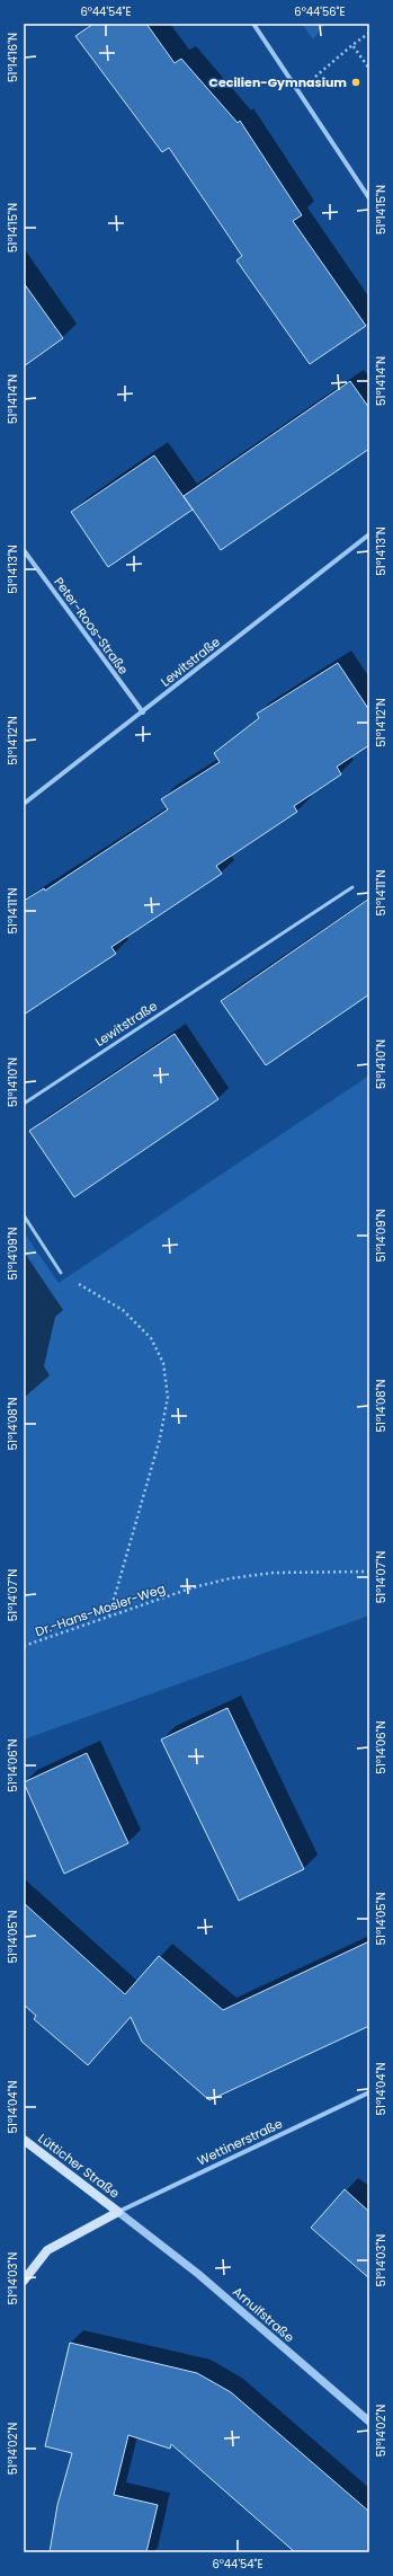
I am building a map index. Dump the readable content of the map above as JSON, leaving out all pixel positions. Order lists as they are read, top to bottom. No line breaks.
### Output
{"streets":{"main road":["Lütticher Straße"],"street":["Peter-Roos-Straße","Lewitstraße","Wettinerstraße","Arnulfstraße"],"path":["Dr.-Hans-Mosler-Weg"]},"crossings":[["Peter-Roos-Straße","Lewitstraße"],["Wettinerstraße","Lütticher Straße"],["Wettinerstraße","Arnulfstraße"],["Lütticher Straße","Arnulfstraße"]],"places":["Cecilien-Gymnasium"],"coordinates":["6°44'54\"E","6°44'56\"E","51°14'16\"N","51°14'15\"N","51°14'14\"N","51°14'13\"N","51°14'12\"N","51°14'11\"N","51°14'10\"N","51°14'09\"N","51°14'08\"N","51°14'07\"N","51°14'06\"N","51°14'05\"N","51°14'04\"N","51°14'03\"N","51°14'02\"N"]}
